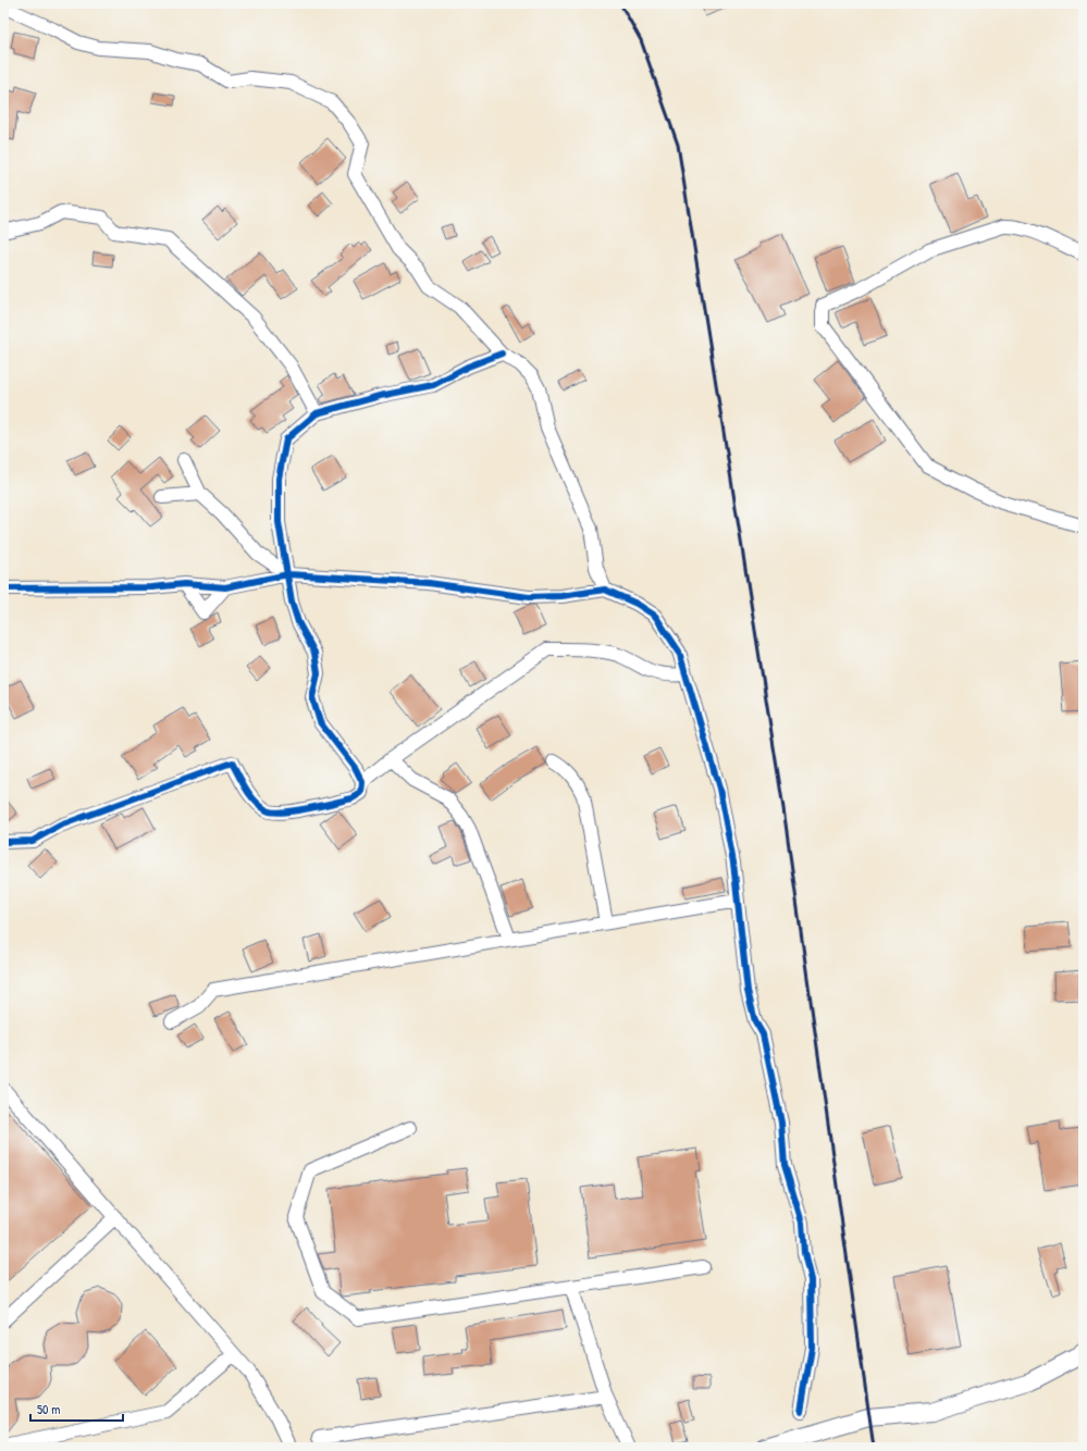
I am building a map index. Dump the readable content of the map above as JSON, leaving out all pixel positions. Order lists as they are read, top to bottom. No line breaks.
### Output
{"scale_bar":"50 m"}
